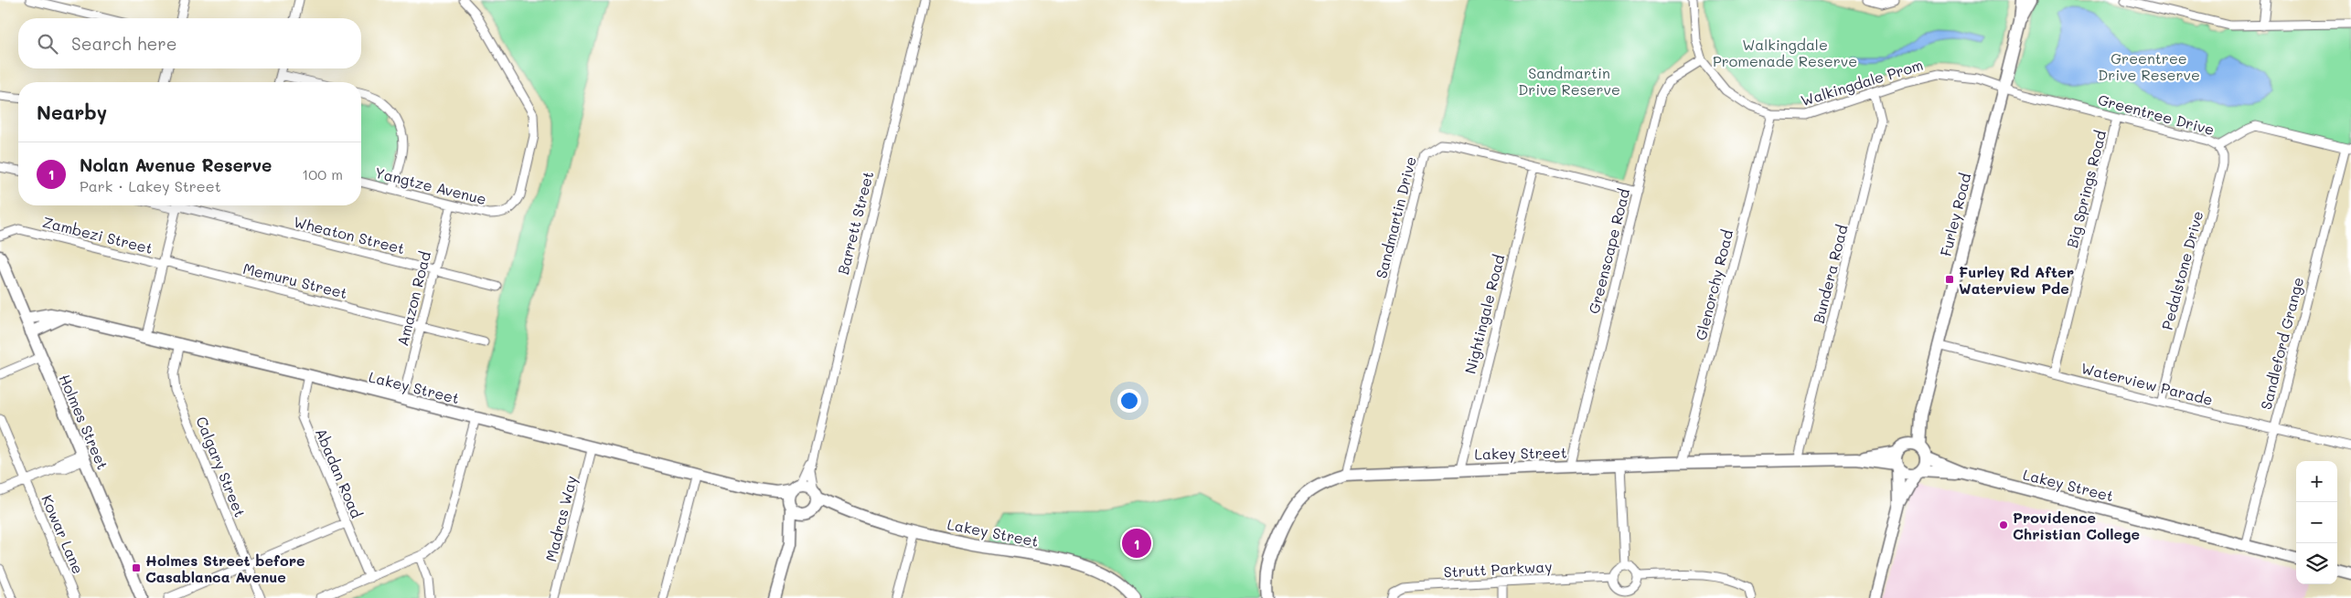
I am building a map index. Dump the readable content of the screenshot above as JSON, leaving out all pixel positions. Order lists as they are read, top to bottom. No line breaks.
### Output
{"streets":{"street":["Walkingdale Prom","Greentree Drive","Yangtze Avenue","Big Springs Road","Furley Road","Sandmartin Drive","Barrett Street","Zambezi Street","Wheaton Street","Greenscape Road","Pedalstone Drive","Bundera Road","Memuru Street","Glenorchy Road","Amazon Road","Nightingale Road","Sandleford Grange","Waterview Parade","Lakey Street","Holmes Street","Calgary Street","Abadan Road","Madras Way","Kowar Lane","Strutt Parkway"]},"crossings":[["Walkingdale Prom","Greentree Drive"],["Walkingdale Prom","Furley Road"],["Walkingdale Prom","Greenscape Road"],["Walkingdale Prom","Bundera Road"],["Walkingdale Prom","Glenorchy Road"],["Greentree Drive","Big Springs Road"],["Greentree Drive","Furley Road"],["Greentree Drive","Pedalstone Drive"],["Greentree Drive","Sandleford Grange"],["Yangtze Avenue","Amazon Road"],["Big Springs Road","Waterview Parade"],["Furley Road","Waterview Parade"],["Furley Road","Lakey Street"],["Sandmartin Drive","Greenscape Road"],["Sandmartin Drive","Nightingale Road"],["Sandmartin Drive","Lakey Street"],["Barrett Street","Lakey Street"],["Zambezi Street","Memuru Street"],["Wheaton Street","Amazon Road"],["Greenscape Road","Lakey Street"],["Pedalstone Drive","Waterview Parade"],["Bundera Road","Lakey Street"],["Memuru Street","Amazon Road"],["Glenorchy Road","Lakey Street"],["Amazon Road","Lakey Street"],["Nightingale Road","Lakey Street"],["Sandleford Grange","Waterview Parade"],["Sandleford Grange","Lakey Street"],["Lakey Street","Holmes Street"],["Lakey Street","Calgary Street"],["Lakey Street","Abadan Road"],["Lakey Street","Madras Way"]],"parks":["Walkingdale Promenade Reserve","Greentree Drive Reserve","Sandmartin Drive Reserve"],"places":{"transit":["Furley Rd After Waterview Pde","Holmes Street before Casablanca Avenue"],"other":["Providence Christian College"]},"page":{"search":"Search here","heading":"Nearby","list":[{"mark":"1","name":"Nolan Avenue Reserve","note":"Park · Lakey Street","value":"100 m"}],"map_buttons":["+","−"],"pins":"1"}}
